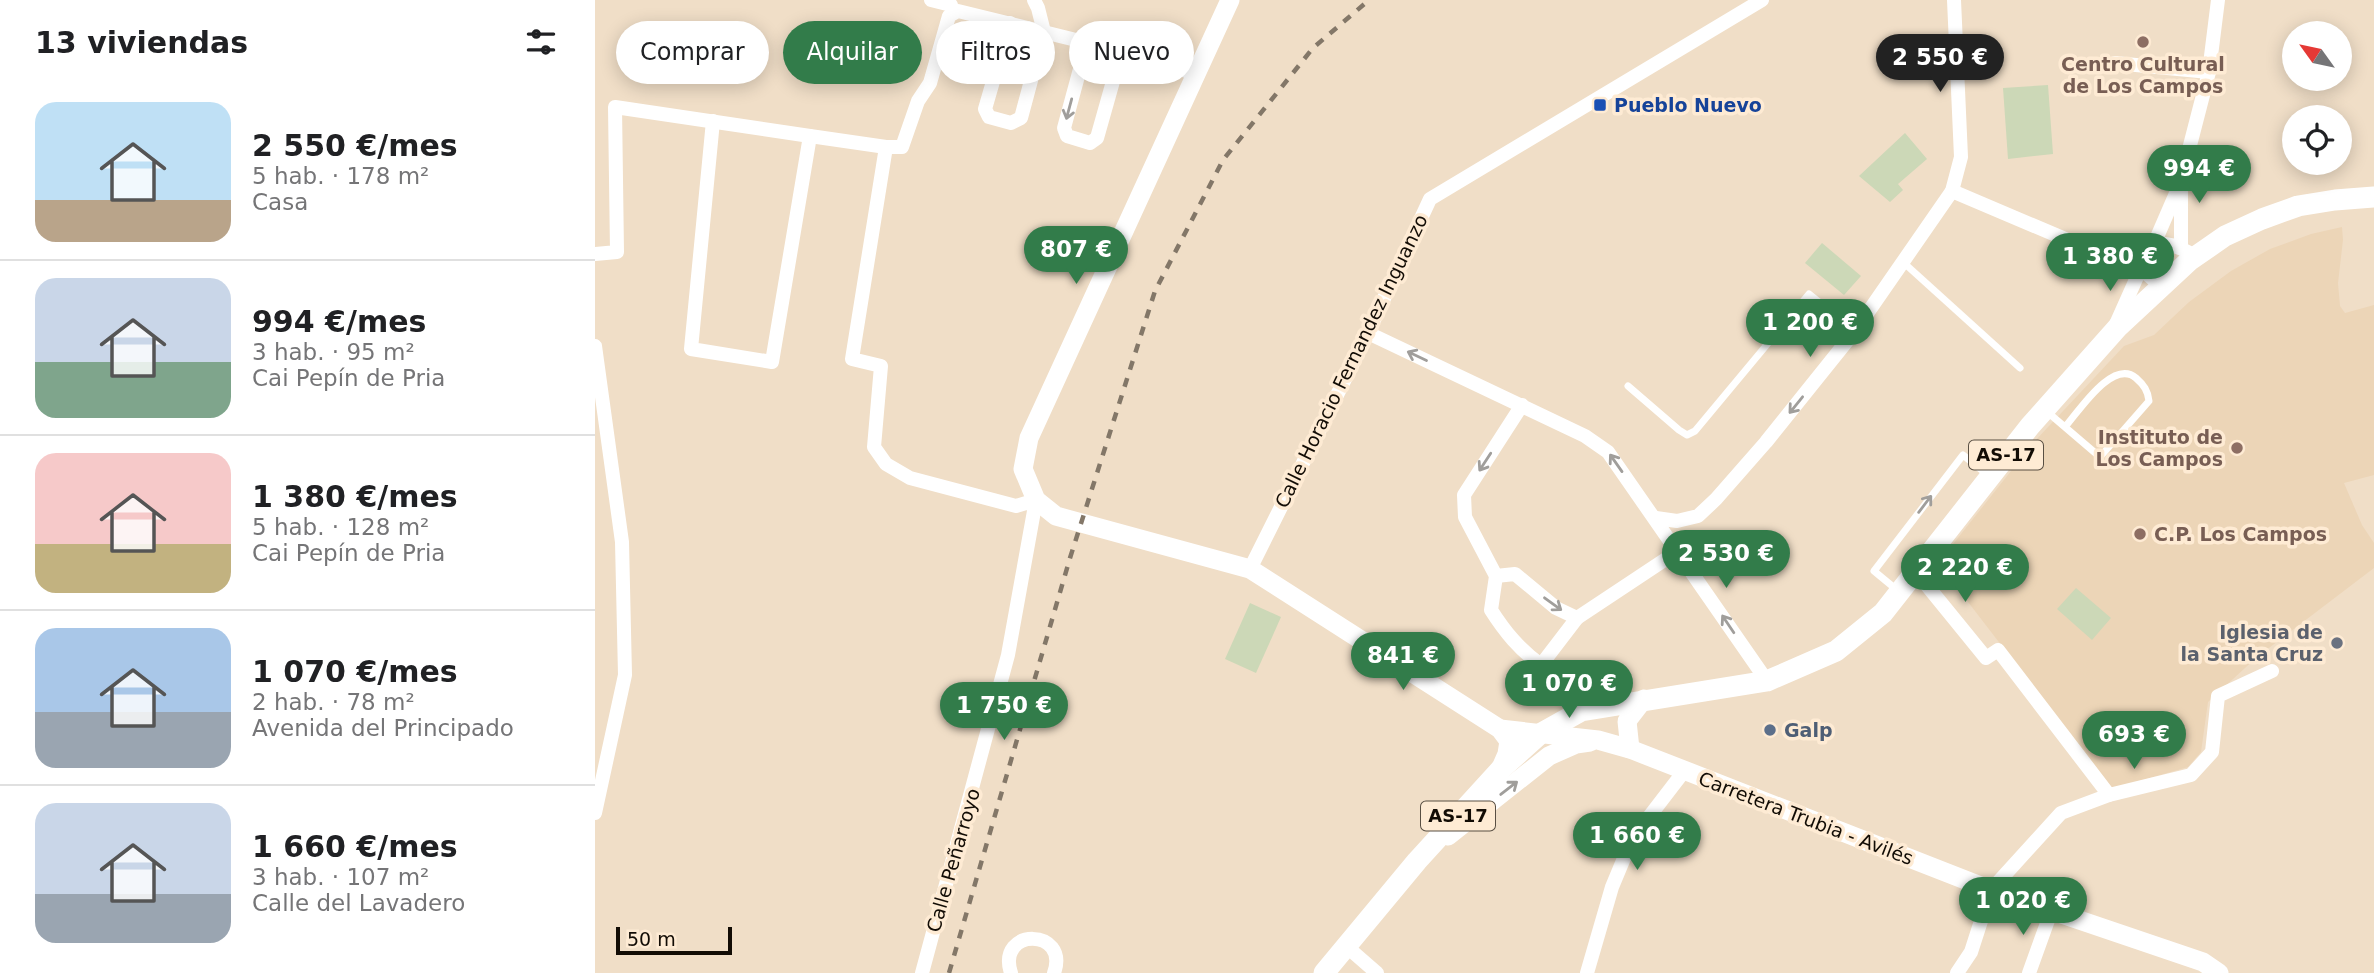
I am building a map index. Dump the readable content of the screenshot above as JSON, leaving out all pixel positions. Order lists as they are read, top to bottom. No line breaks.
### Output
{"streets":{"main road":["AS-17"],"street":["Calle Horacio Fernandez Inguanzo","Carretera Trubia - Avilés","Calle Peñarroyo"]},"crossings":[["AS-17","Carretera Trubia - Avilés"]],"places":{"other":["Centro Cultural de Los Campos","Instituto de Los Campos","C.P. Los Campos","Iglesia de la Santa Cruz","Galp"],"transit":["Pueblo Nuevo"]},"scale_bar":"50 m","north":"top left","page":{"heading":"13 viviendas","chip":["Comprar","Alquilar","Filtros","Nuevo"],"price":["2 550 €","994 €","807 €","1 380 €","1 200 €","2 530 €","2 220 €","841 €","1 070 €","1 750 €","693 €","1 660 €","1 020 €"],"list":[{"name":"2 550 €/mes","note":"5 hab. · 178 m² · Casa"},{"name":"994 €/mes","note":"3 hab. · 95 m² · Cai Pepín de Pria"},{"name":"1 380 €/mes","note":"5 hab. · 128 m² · Cai Pepín de Pria"},{"name":"1 070 €/mes","note":"2 hab. · 78 m² · Avenida del Principado"},{"name":"1 660 €/mes","note":"3 hab. · 107 m² · Calle del Lavadero"}],"scale":"50 m"}}
